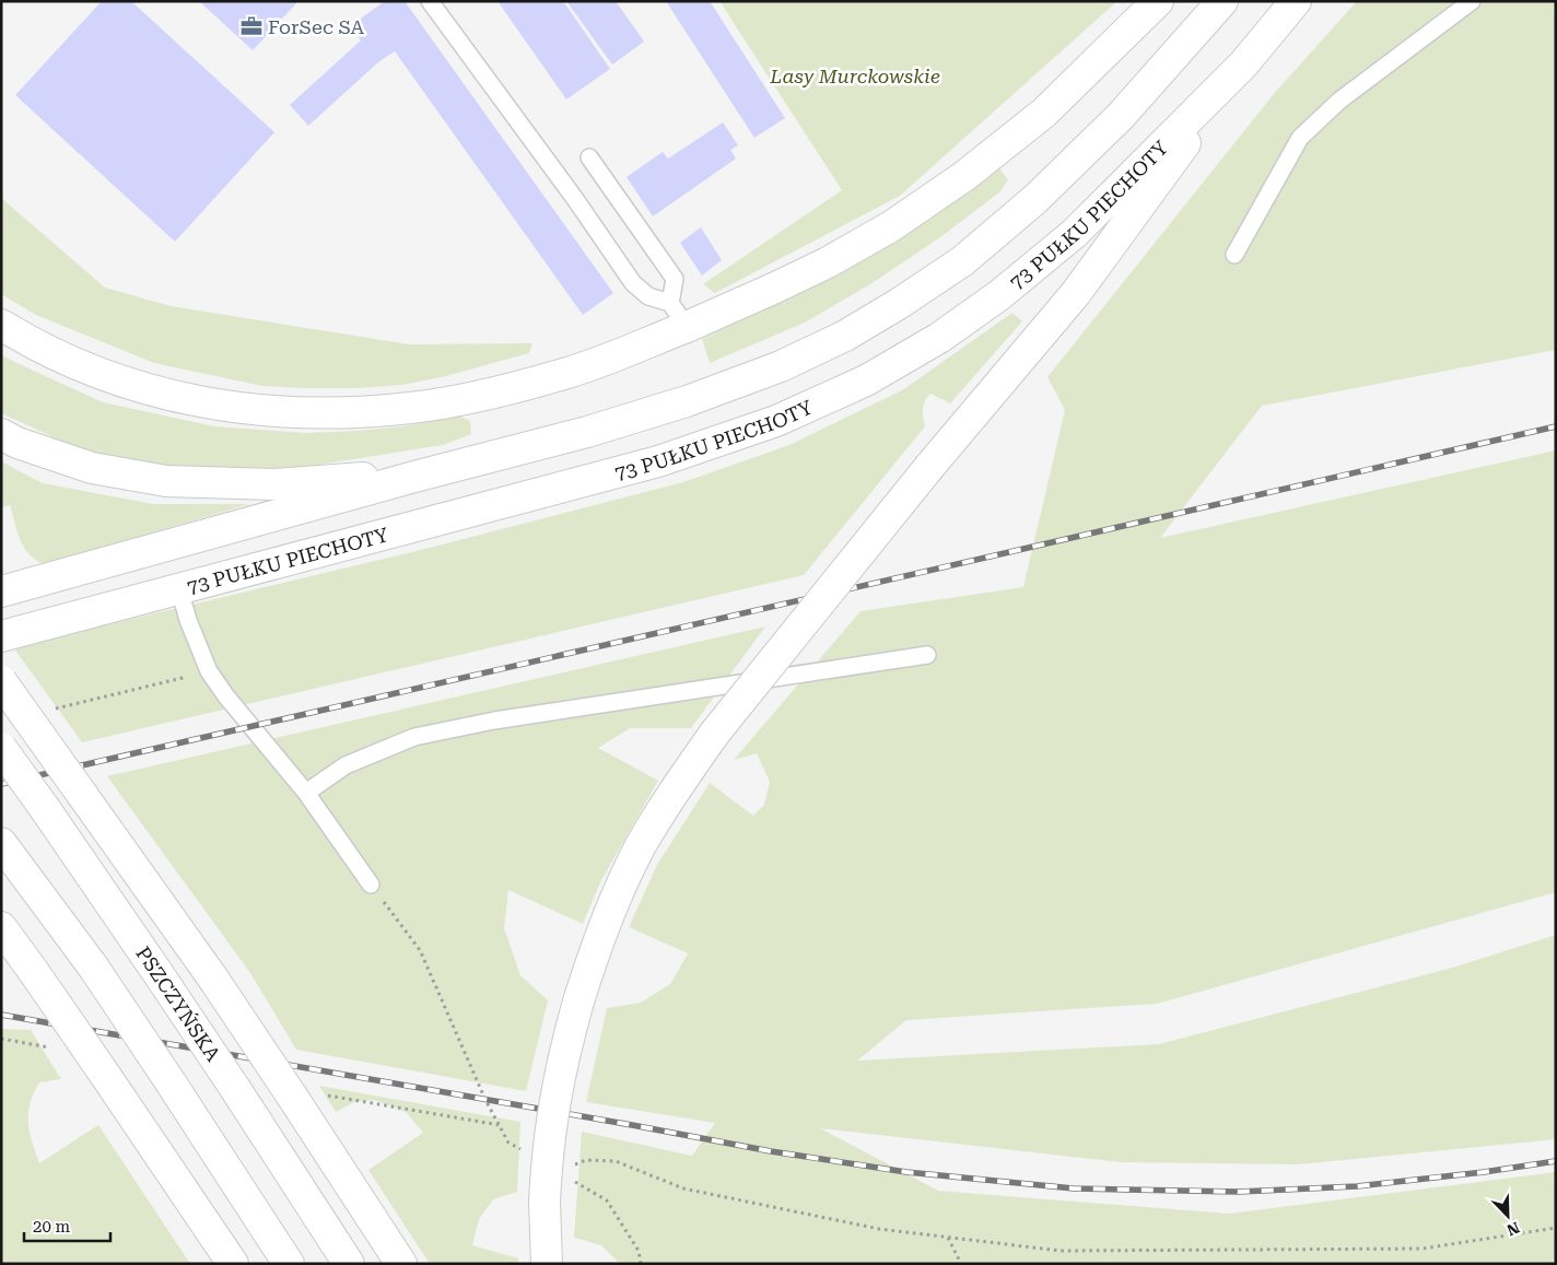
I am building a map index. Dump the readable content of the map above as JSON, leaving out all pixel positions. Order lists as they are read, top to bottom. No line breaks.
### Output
{"streets":{"main road":["73 PUŁKU PIECHOTY","PSZCZYŃSKA"]},"parks":["Lasy Murckowskie"],"places":{"office":["ForSec SA"]},"scale_bar":"20 m","north":"bottom right"}
